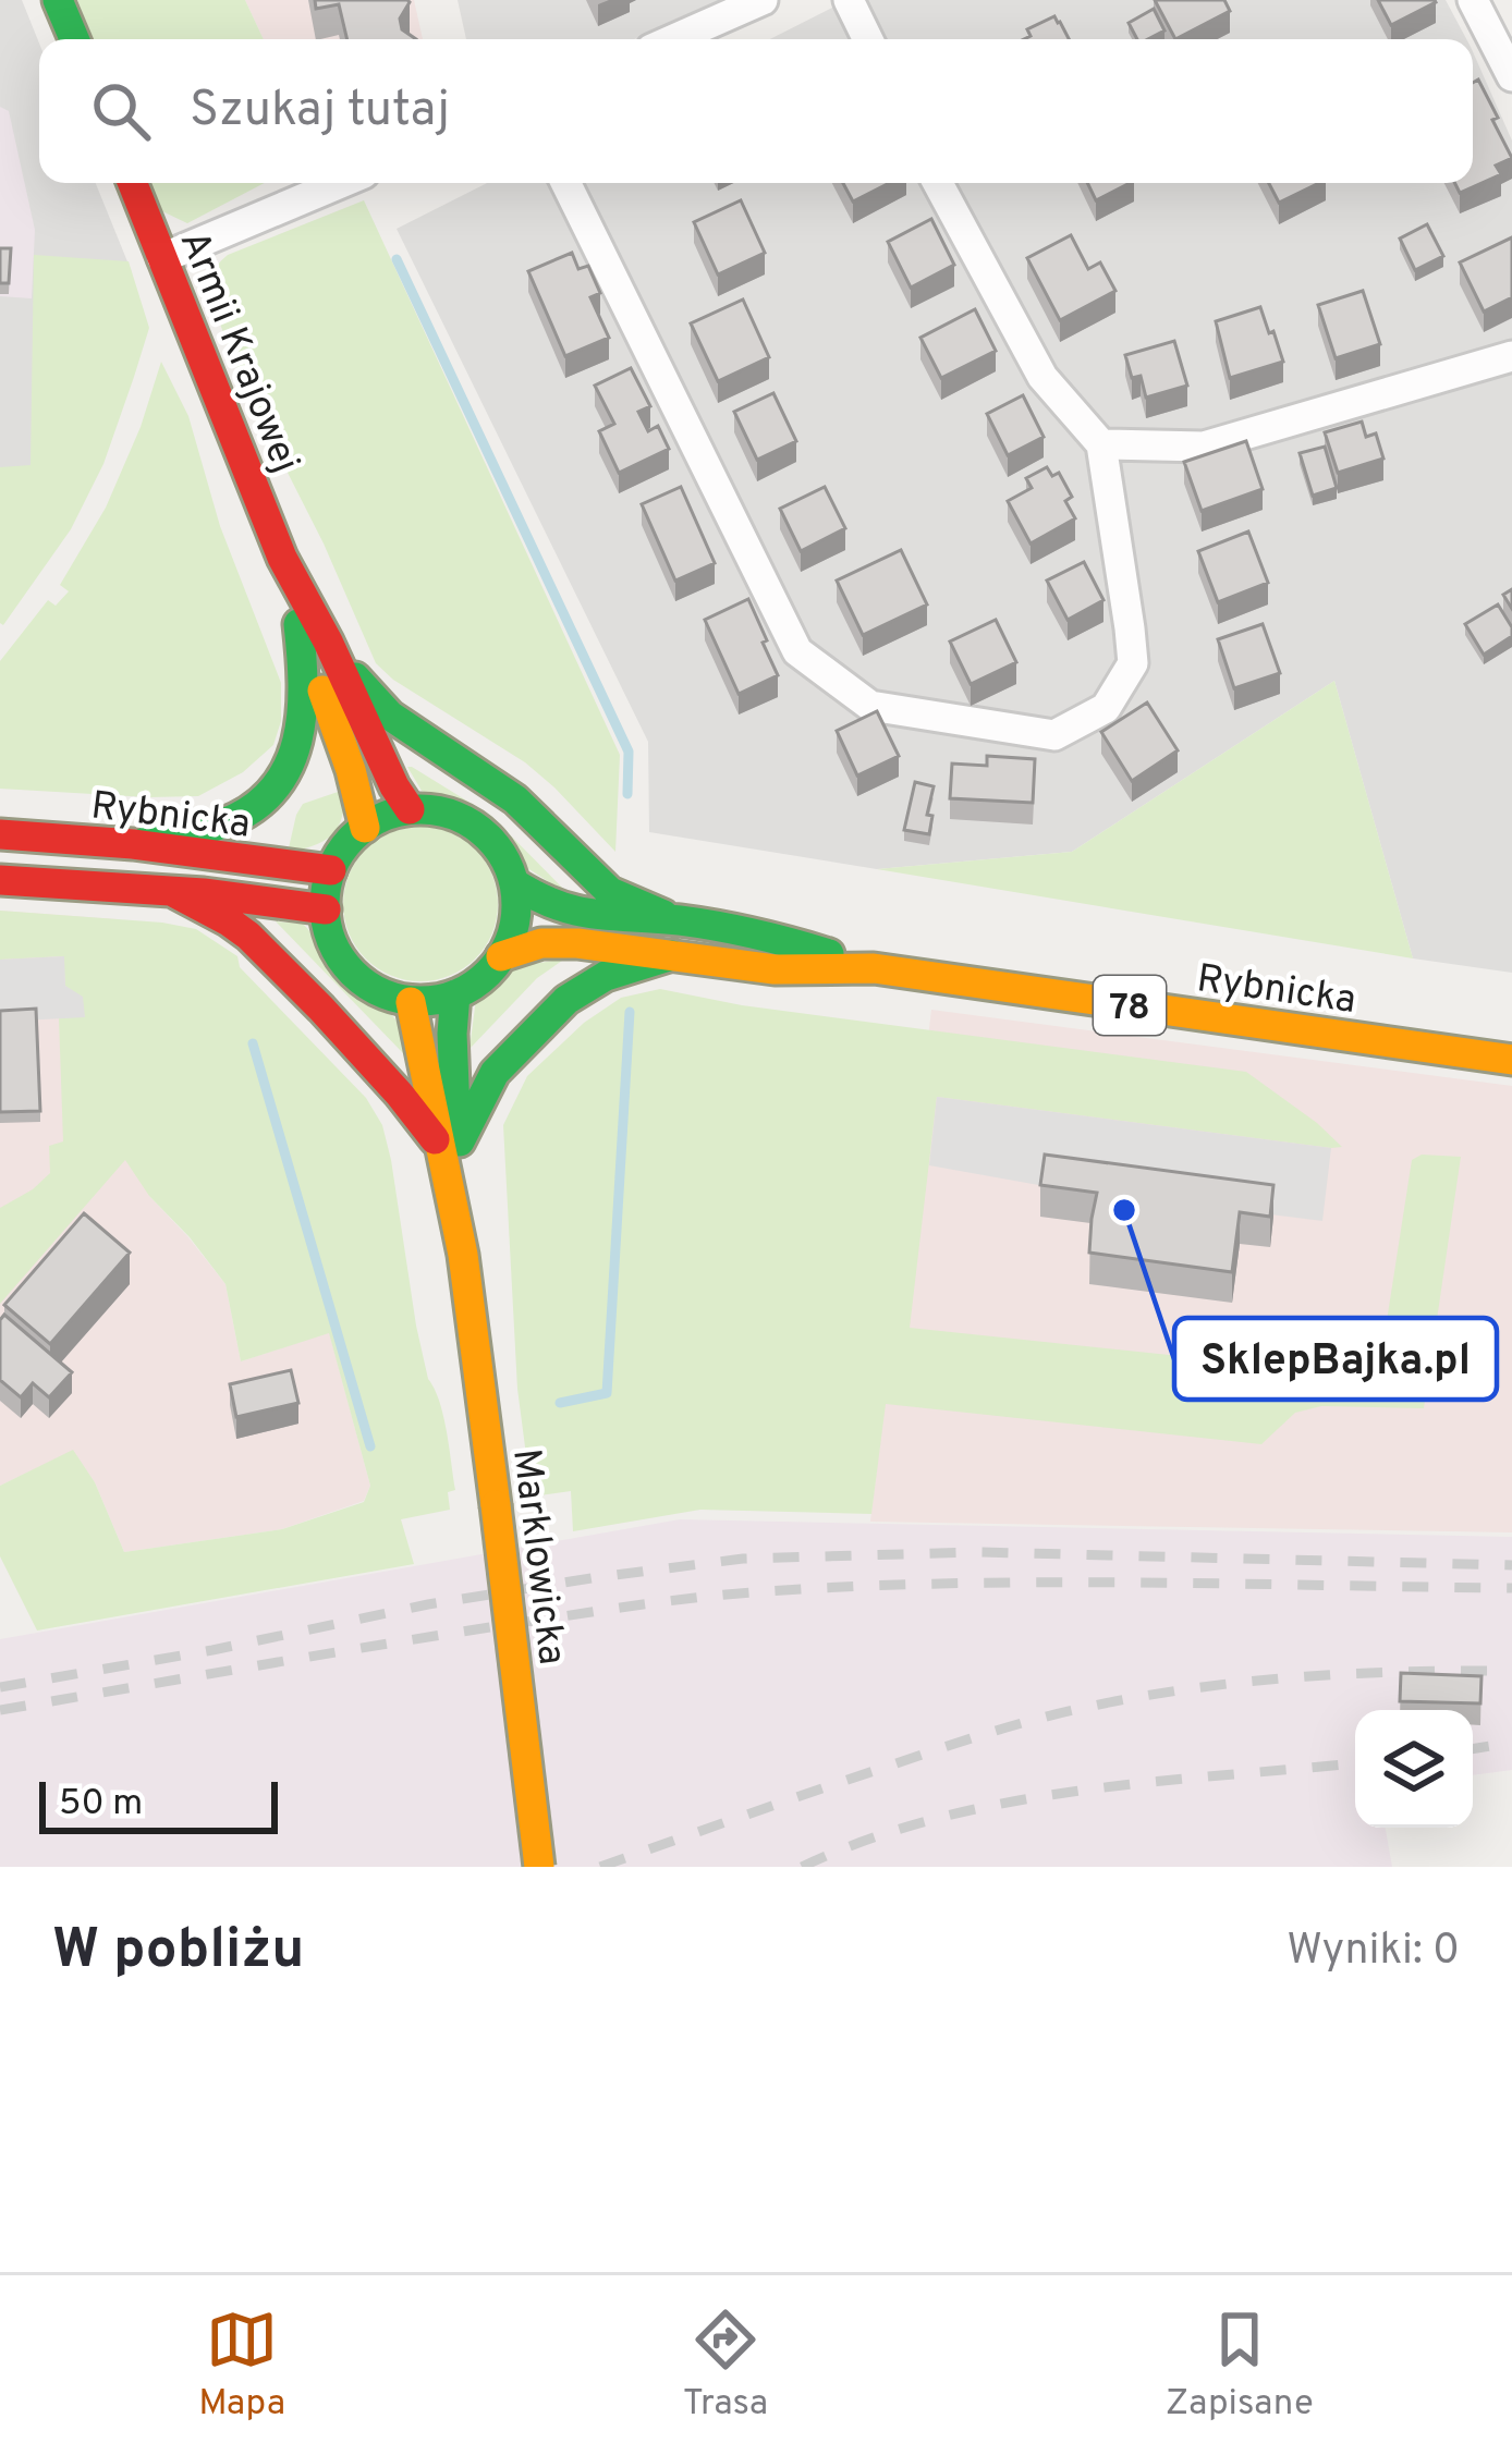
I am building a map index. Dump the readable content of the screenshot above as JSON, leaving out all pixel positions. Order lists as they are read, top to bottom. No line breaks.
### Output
{"streets":{"main road":["Armii Krajowej","Rybnicka","78","Marklowicka"]},"crossings":[["Armii Krajowej","Rybnicka"],["Armii Krajowej","78"],["Armii Krajowej","Marklowicka"],["Rybnicka","78"],["Rybnicka","Marklowicka"],["78","Marklowicka"]],"places":["SklepBajka.pl"],"scale_bar":"50 m","page":{"search":"Szukaj tutaj","scale":"50 m","heading":["W pobliżu","Wyniki: 0"],"nav":["Mapa","Trasa","Zapisane"]}}
